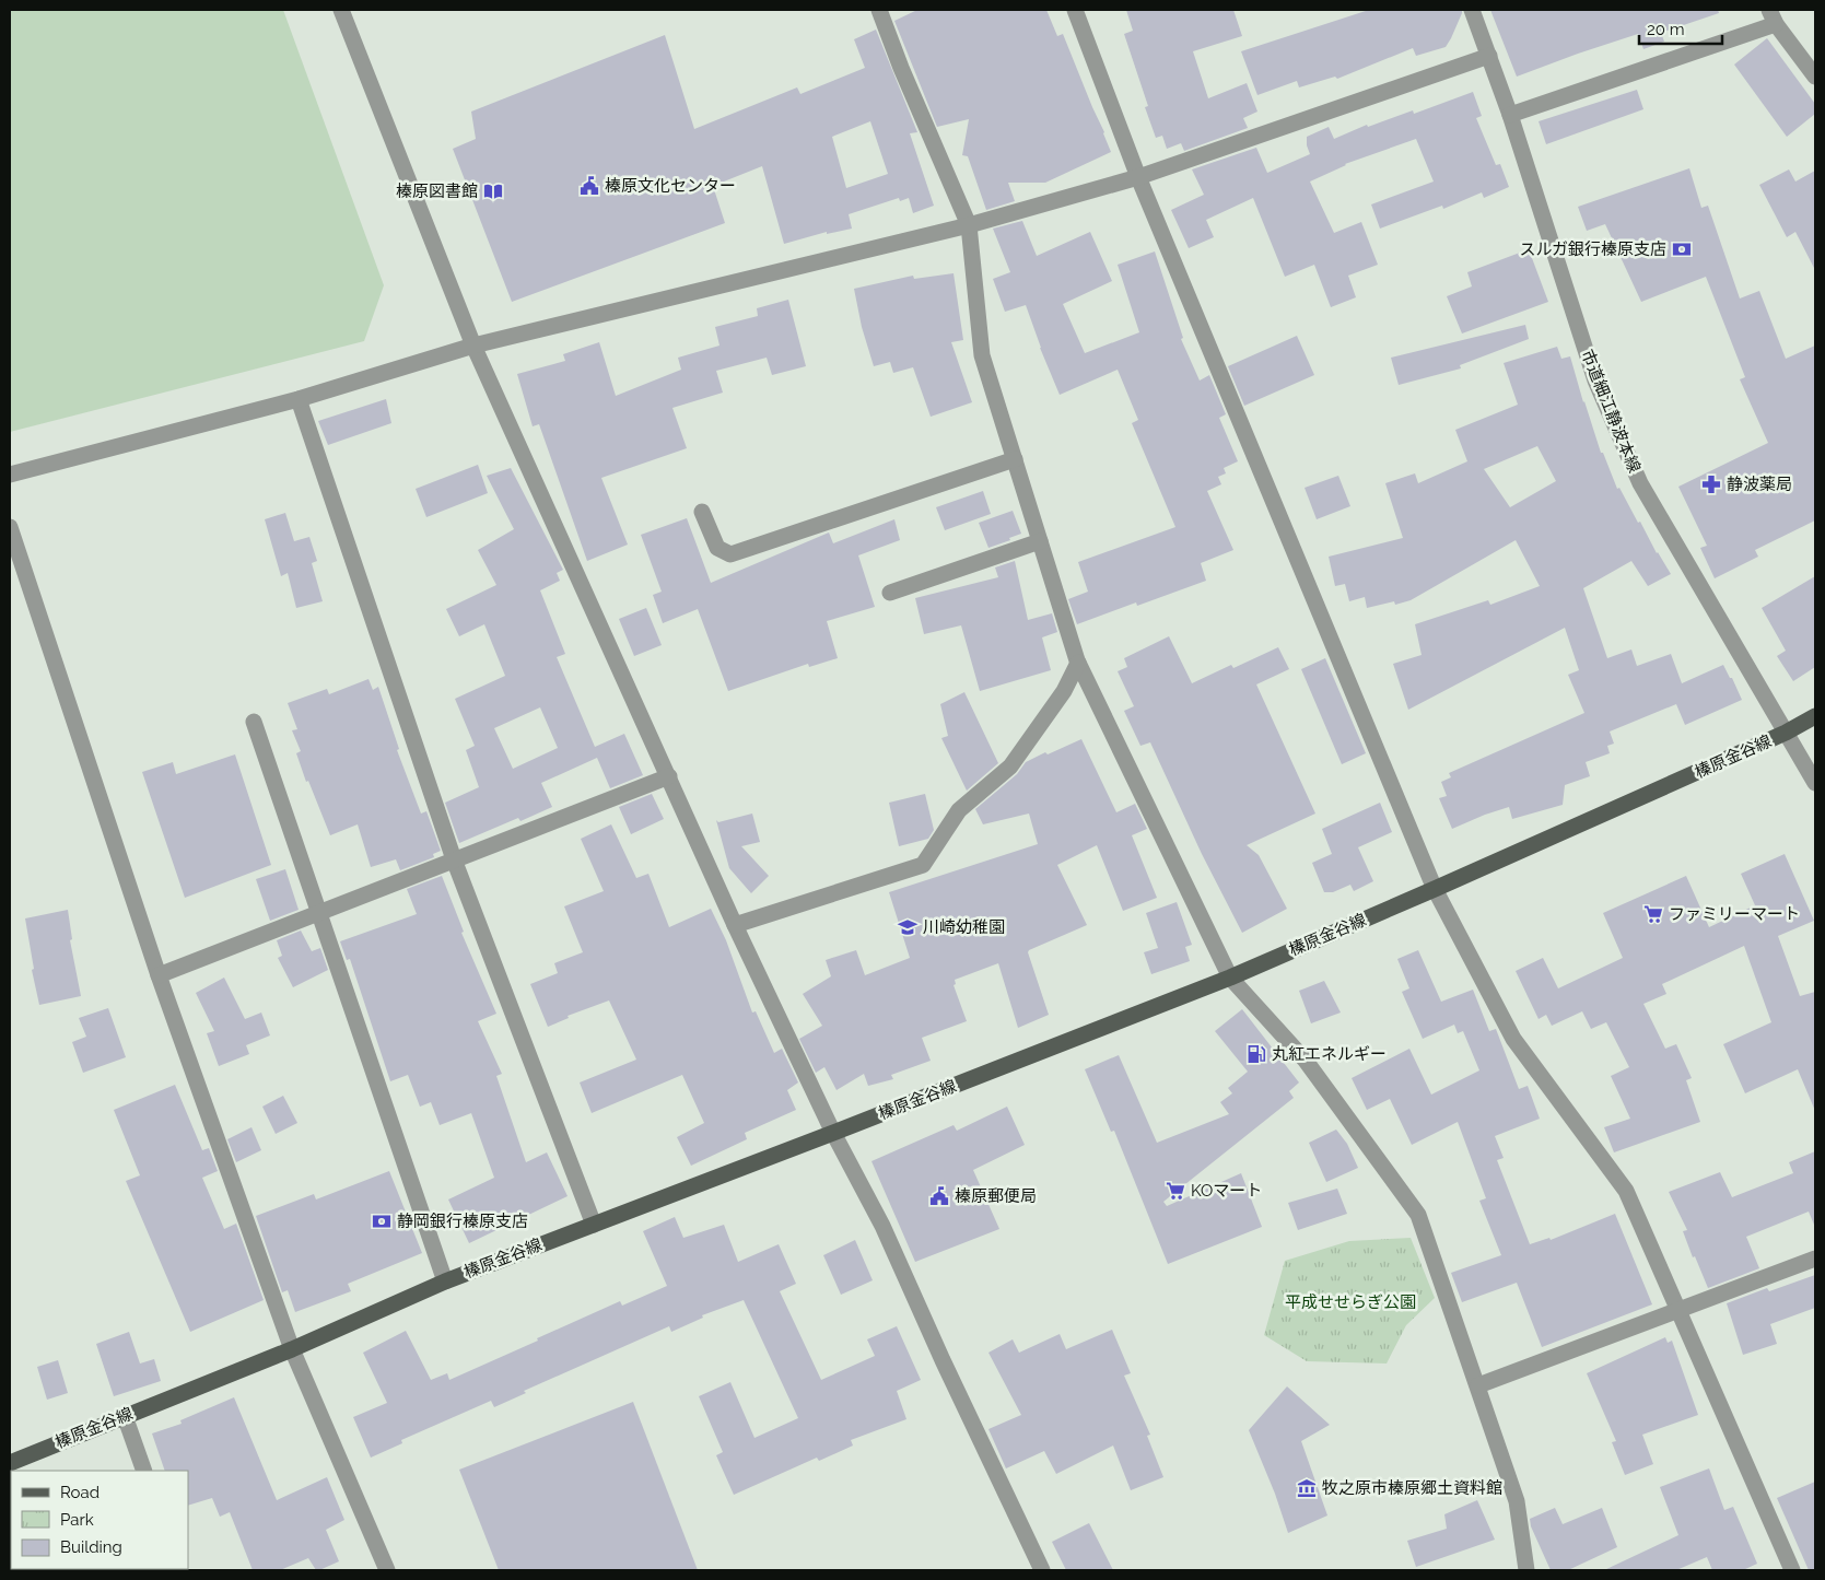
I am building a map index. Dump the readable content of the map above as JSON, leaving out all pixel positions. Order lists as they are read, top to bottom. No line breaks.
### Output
{"streets":{"main road":["榛原金谷線"],"street":["市道細江静波本線"]},"crossings":[["市道細江静波本線","榛原金谷線"]],"parks":["平成せせらぎ公園"],"places":{"public building":["榛原文化センター","榛原郵便局"],"library":["榛原図書館"],"bank":["スルガ銀行榛原支店","静岡銀行榛原支店"],"pharmacy":["静波薬局"],"supermarket":["ファミリーマート","KOマート"],"school or university":["川崎幼稚園"],"fuel station":["丸紅エネルギー"],"museum":["牧之原市榛原郷土資料館"]},"legend":["Road","Park","Building"],"scale_bar":"20 m"}
